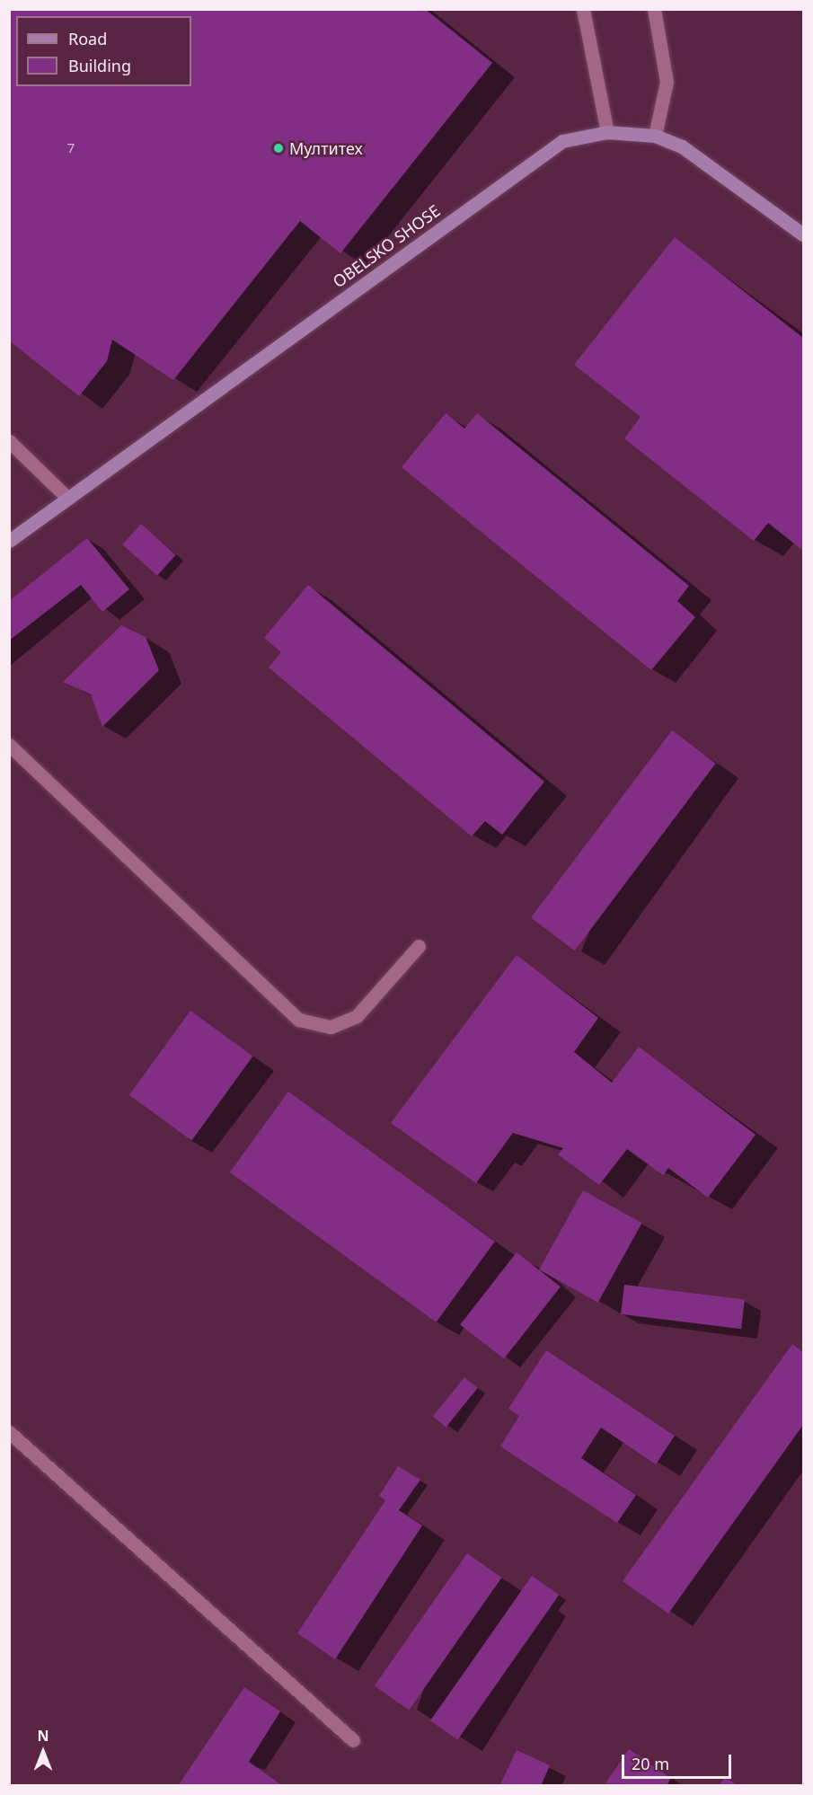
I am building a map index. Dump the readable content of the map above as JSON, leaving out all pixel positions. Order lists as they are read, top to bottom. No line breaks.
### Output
{"streets":{"street":["OBELSKO SHOSE"]},"places":["Мултитех"],"house_numbers":["7"],"legend":["Road","Building"],"scale_bar":"20 m","north":"top"}
